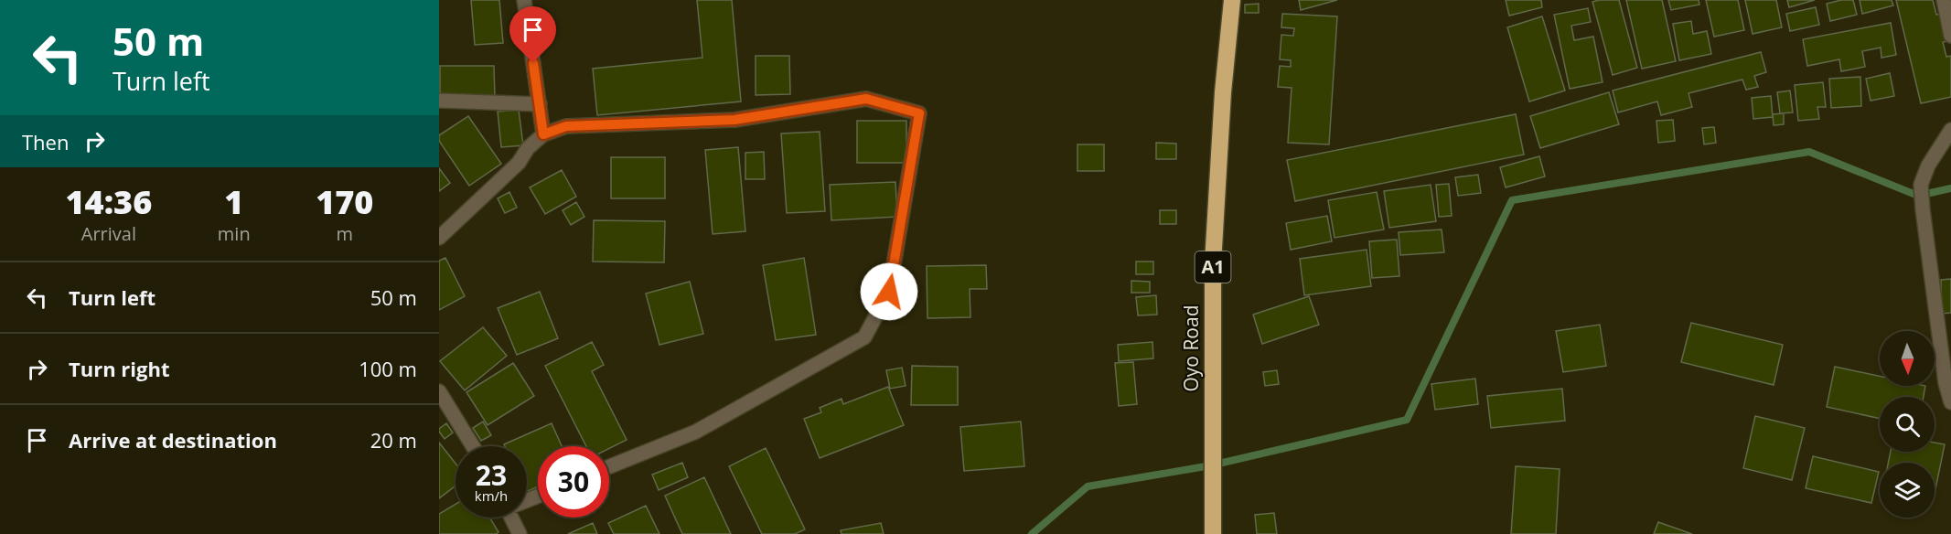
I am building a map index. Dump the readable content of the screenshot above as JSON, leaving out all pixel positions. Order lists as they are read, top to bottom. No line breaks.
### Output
{"streets":{"highway":["A1","Oyo Road"]},"north":"bottom","page":{"turn":["50 m","Turn left"],"then":"Then","eta":["14:36","Arrival","1","min","170","m"],"list":[{"name":"Turn left","value":"50 m"},{"name":"Turn right","value":"100 m"},{"name":"Arrive at destination","value":"20 m"}],"speed":"23 km/h","limit":"30"}}
